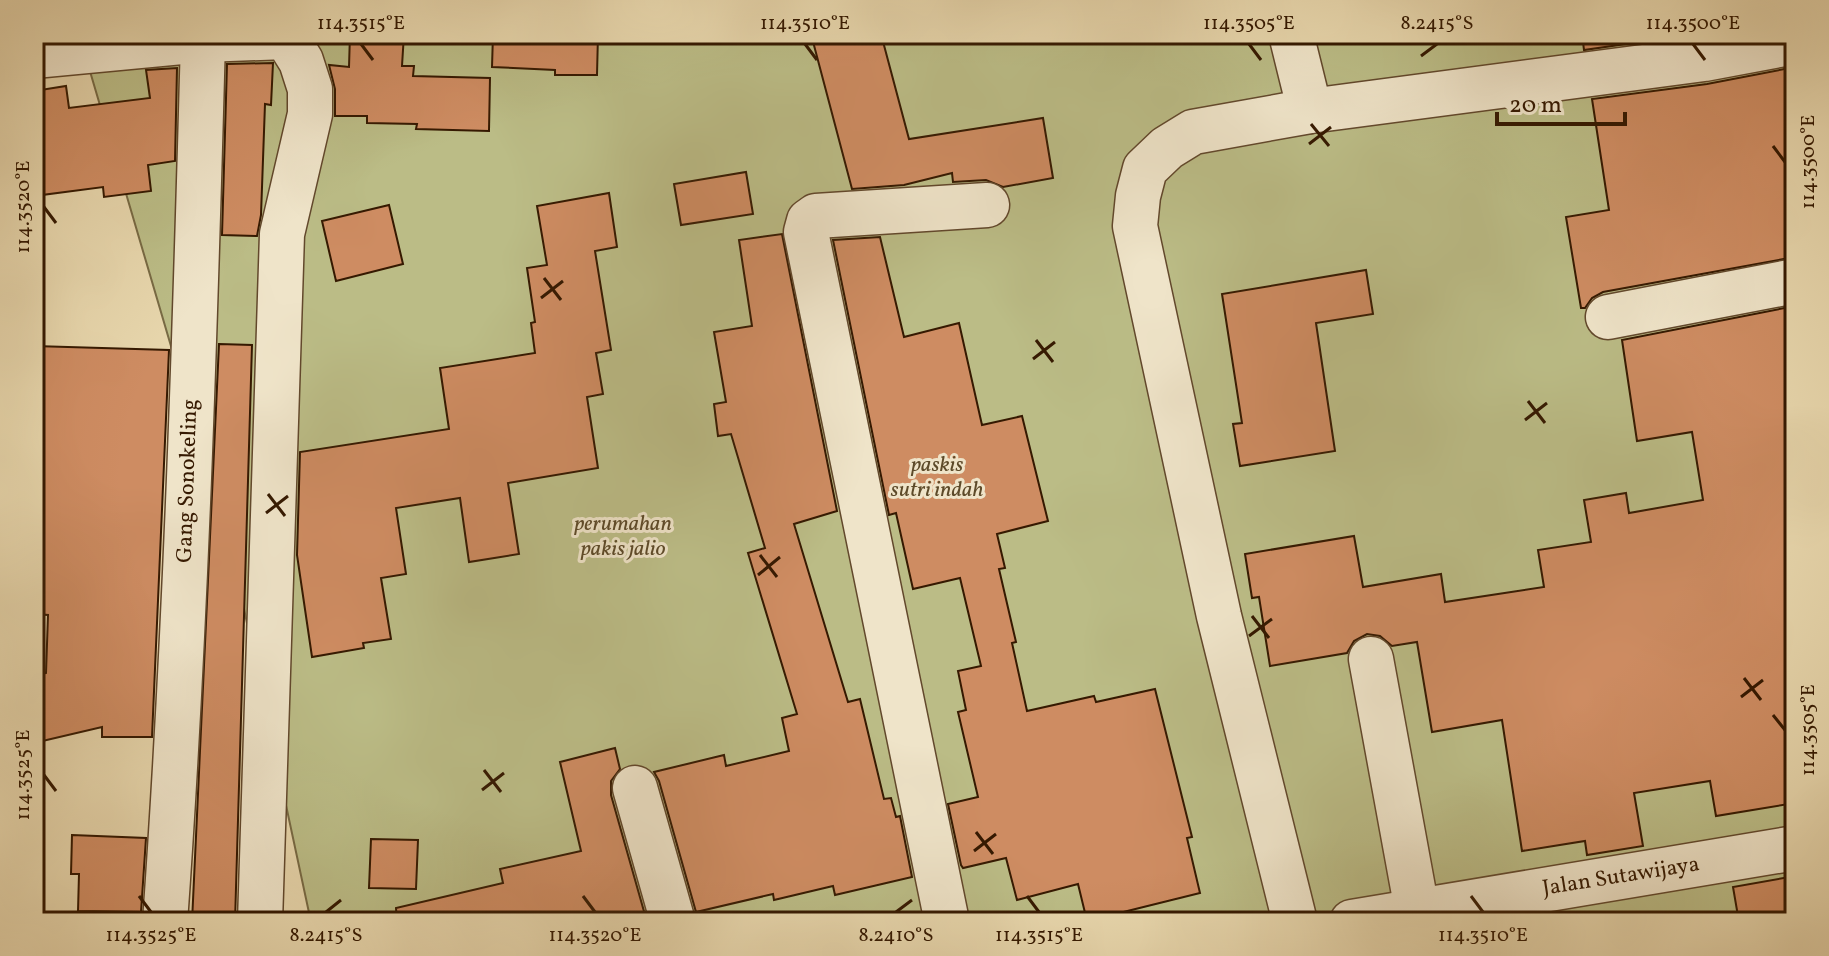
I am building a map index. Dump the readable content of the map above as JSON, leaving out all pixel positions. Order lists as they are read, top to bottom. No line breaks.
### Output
{"streets":{"street":["Gang Sonokeling","Jalan Sutawijaya"]},"parks":["paskis sutri indah","perumahan pakis jalio"],"scale_bar":"20 m","coordinates":["114.3515°E","114.3510°E","114.3505°E","8.2415°S","114.3500°E","114.3520°E","114.3525°E","8.2410°S"]}
